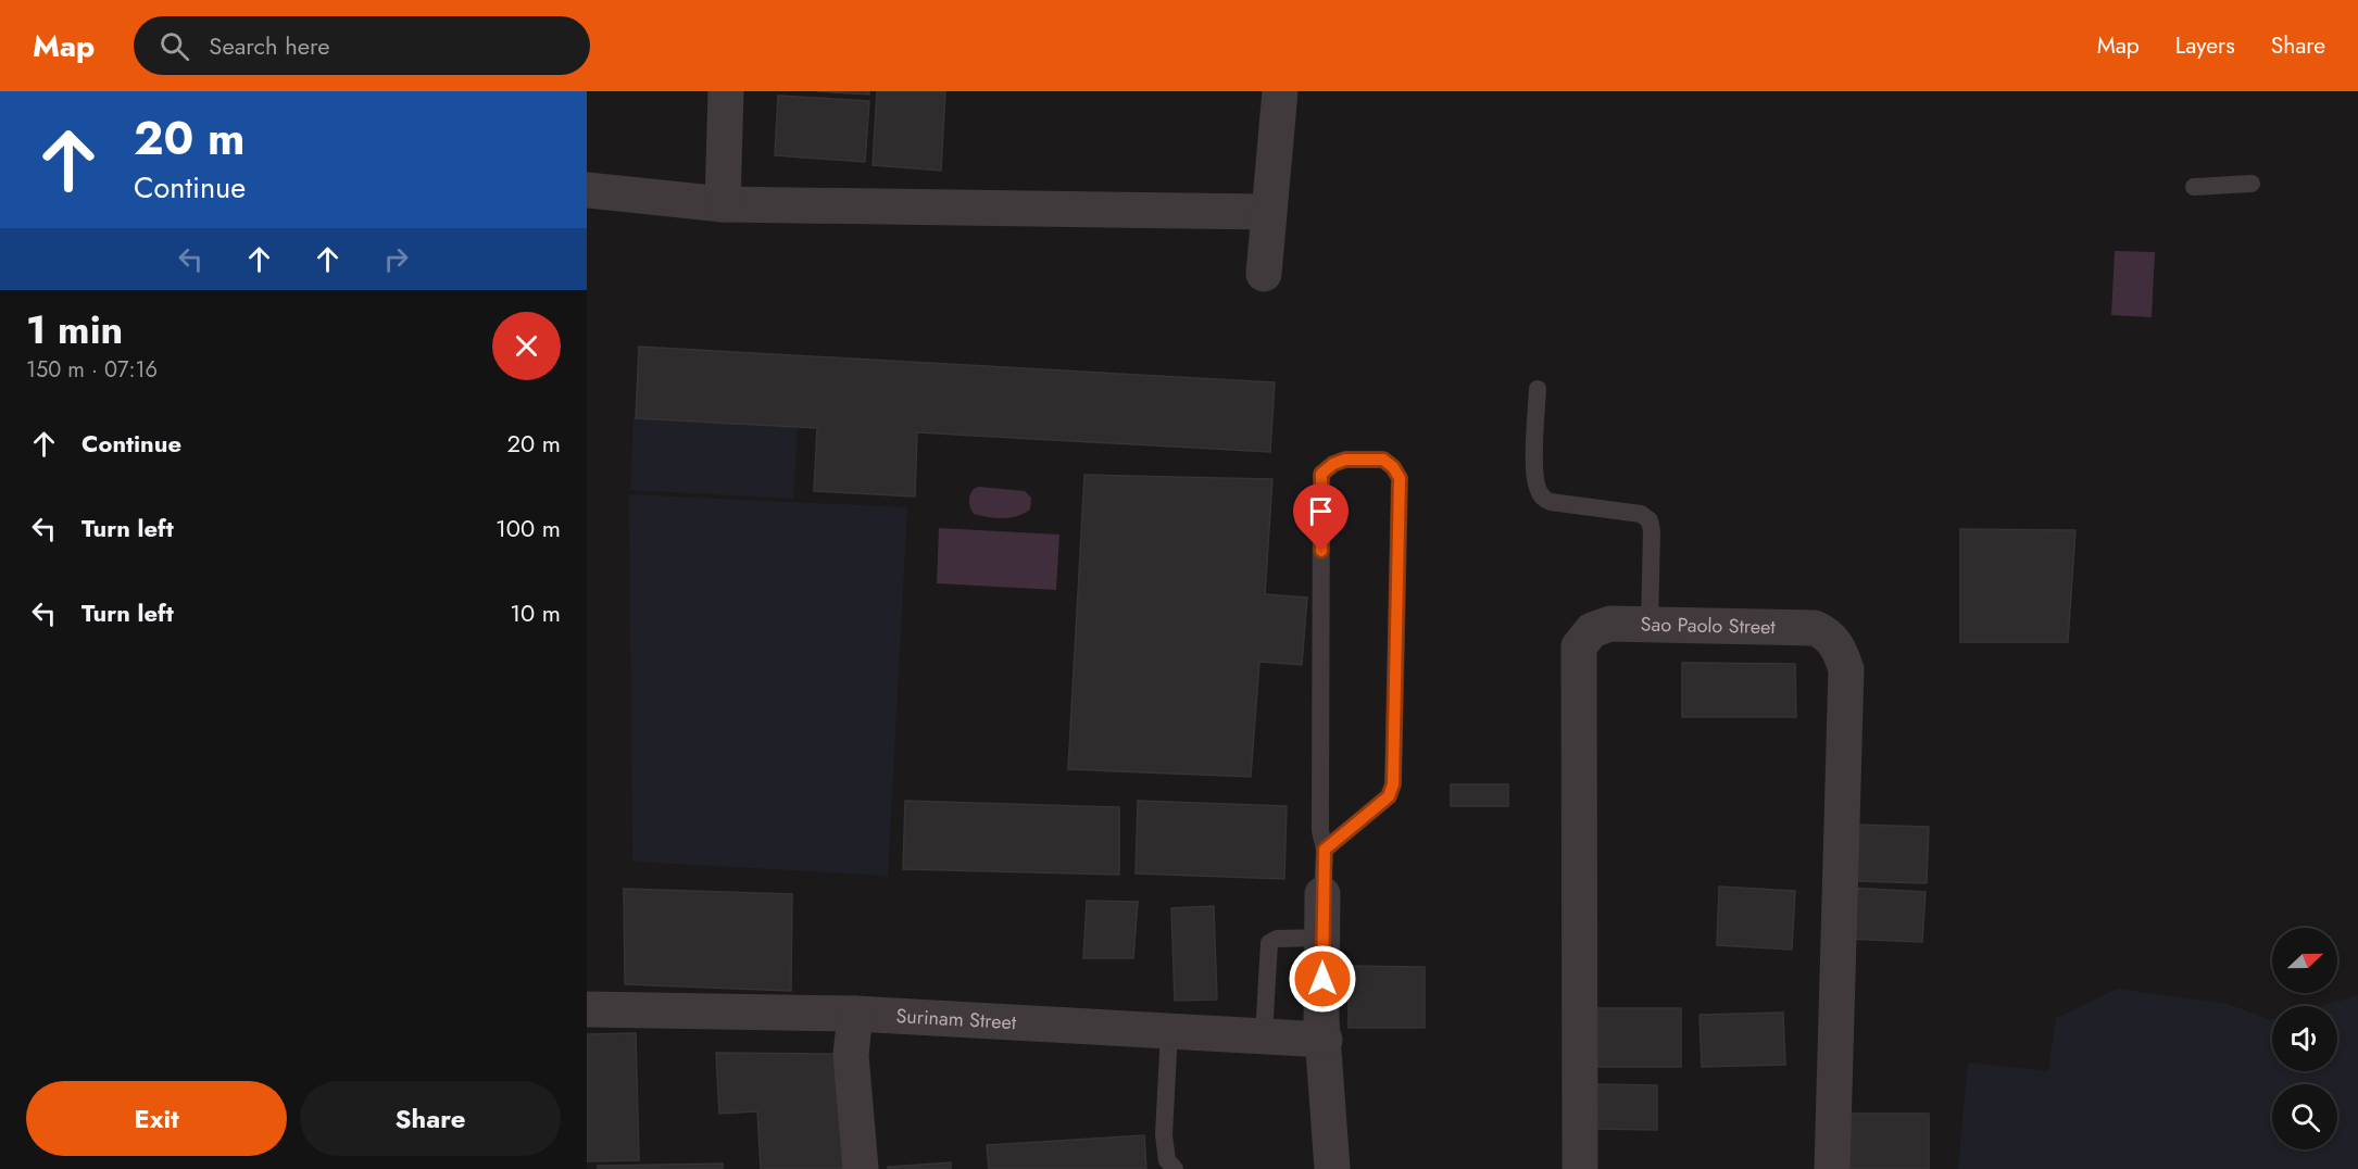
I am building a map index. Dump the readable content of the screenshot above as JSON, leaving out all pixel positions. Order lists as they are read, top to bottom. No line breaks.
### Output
{"streets":{"street":["Sao Paolo Street","Surinam Street"]},"north":"right","page":{"header":"Map","search":"Search here","nav":["Map","Layers","Share"],"turn":["20 m","Continue"],"heading":["1 min","150 m · 07:16"],"list":[{"name":"Continue","value":"20 m"},{"name":"Turn left","value":"100 m"},{"name":"Turn left","value":"10 m"}],"buttons":["Exit","Share"]}}
